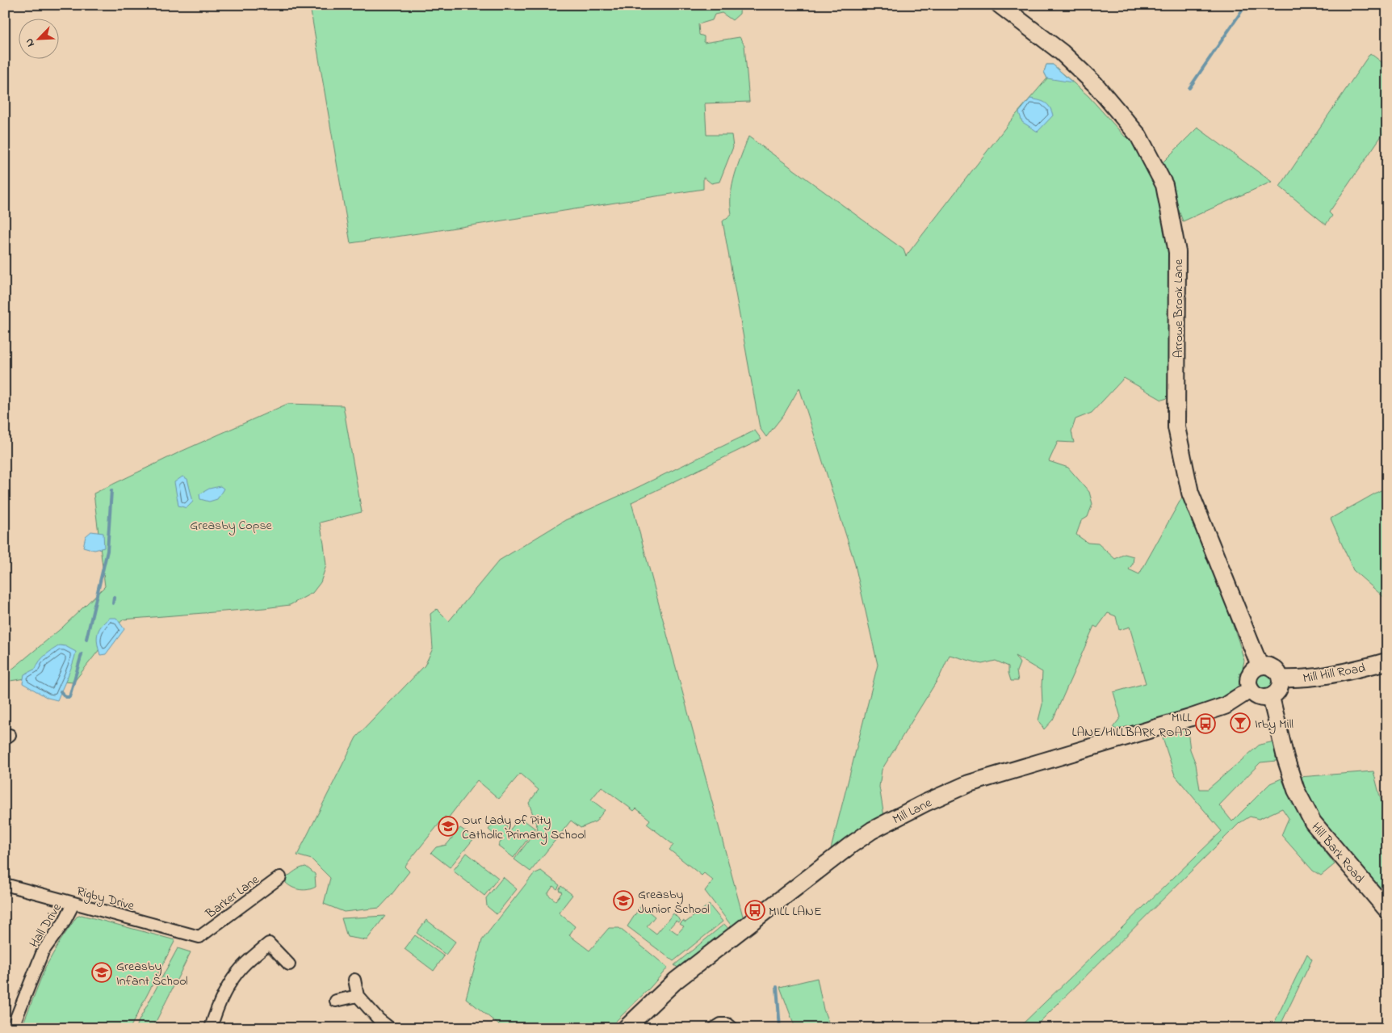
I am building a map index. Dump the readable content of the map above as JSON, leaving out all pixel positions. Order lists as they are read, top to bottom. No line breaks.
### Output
{"streets":{"street":["Arrowe Brook Lane","Mill Hill Road","Mill Lane","Hill Bark Road","Barker Lane","Rigby Drive","Hall Drive"]},"crossings":[["Arrowe Brook Lane","Mill Hill Road"],["Arrowe Brook Lane","Mill Lane"],["Arrowe Brook Lane","Hill Bark Road"],["Mill Hill Road","Mill Lane"],["Mill Hill Road","Hill Bark Road"],["Mill Lane","Hill Bark Road"],["Barker Lane","Rigby Drive"],["Rigby Drive","Hall Drive"]],"parks":["Greasby Copse"],"places":{"bar":["Irby Mill"],"bus stop":["MILL LANE/HILLBARK ROAD","MILL LANE"],"school or university":["Our Lady of Pity Catholic Primary School","Greasby Junior School","Greasby Infant School"]},"north":"bottom left"}
